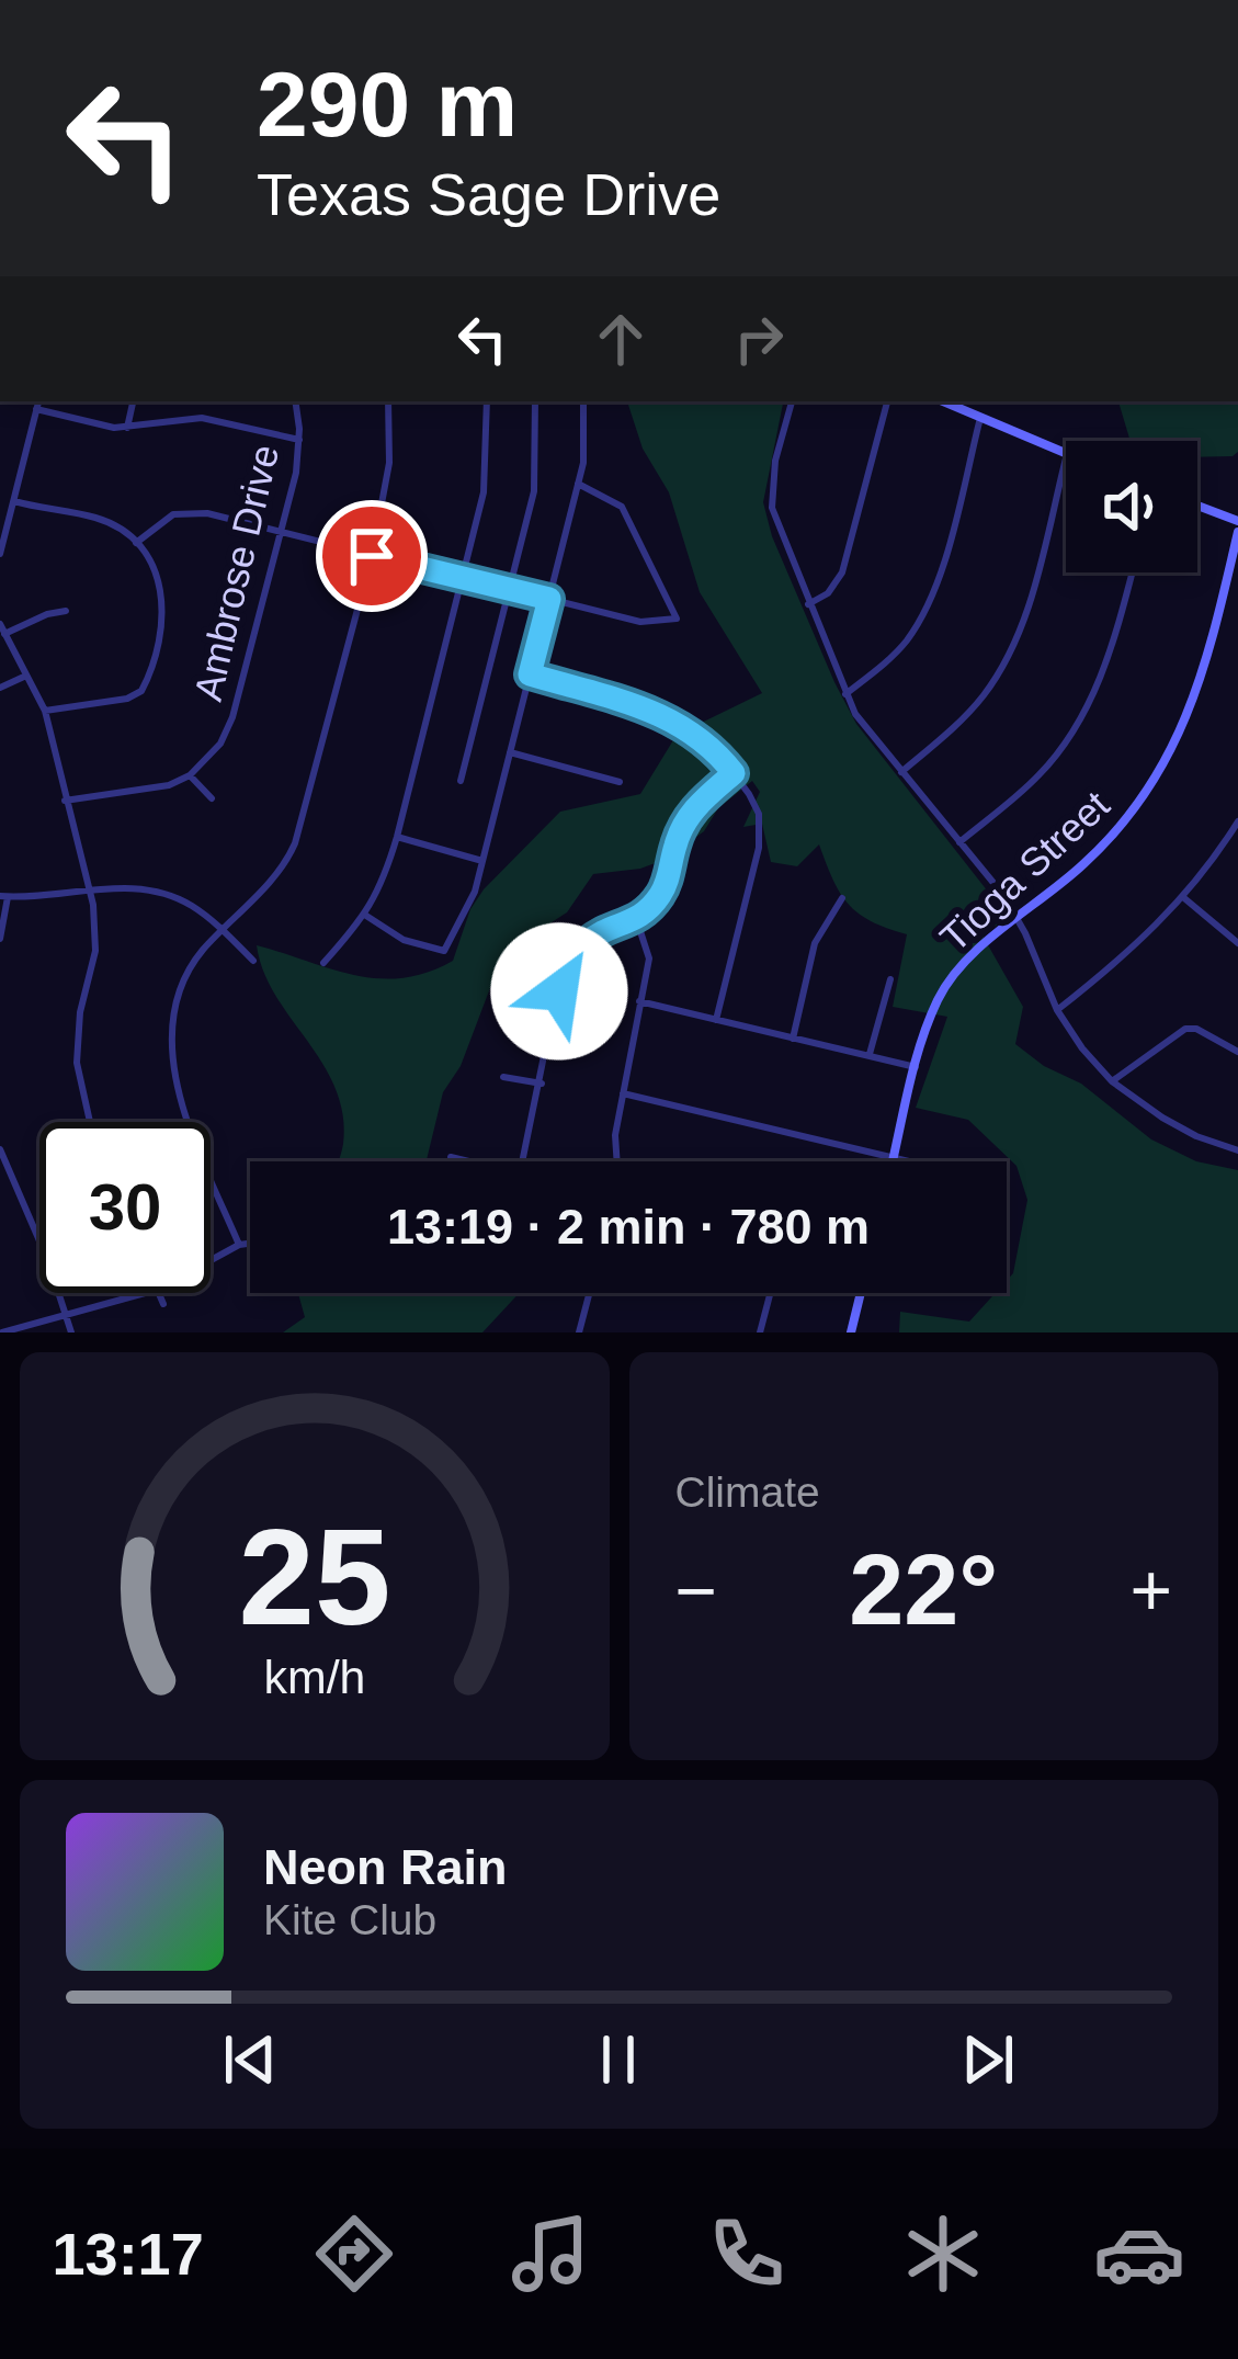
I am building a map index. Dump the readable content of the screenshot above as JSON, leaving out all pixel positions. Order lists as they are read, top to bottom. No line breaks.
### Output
{"streets":{"street":["Ambrose Drive","Tioga Street"]},"page":{"turn":["290 m","Texas Sage Drive"],"limit":"30","trip":"13:19 · 2 min · 780 m","tile":"Climate","heat":["−","22°","+"],"song":["Neon Rain","Kite Club"],"tabs":"13:17","gauge":["25","km/h"]}}
